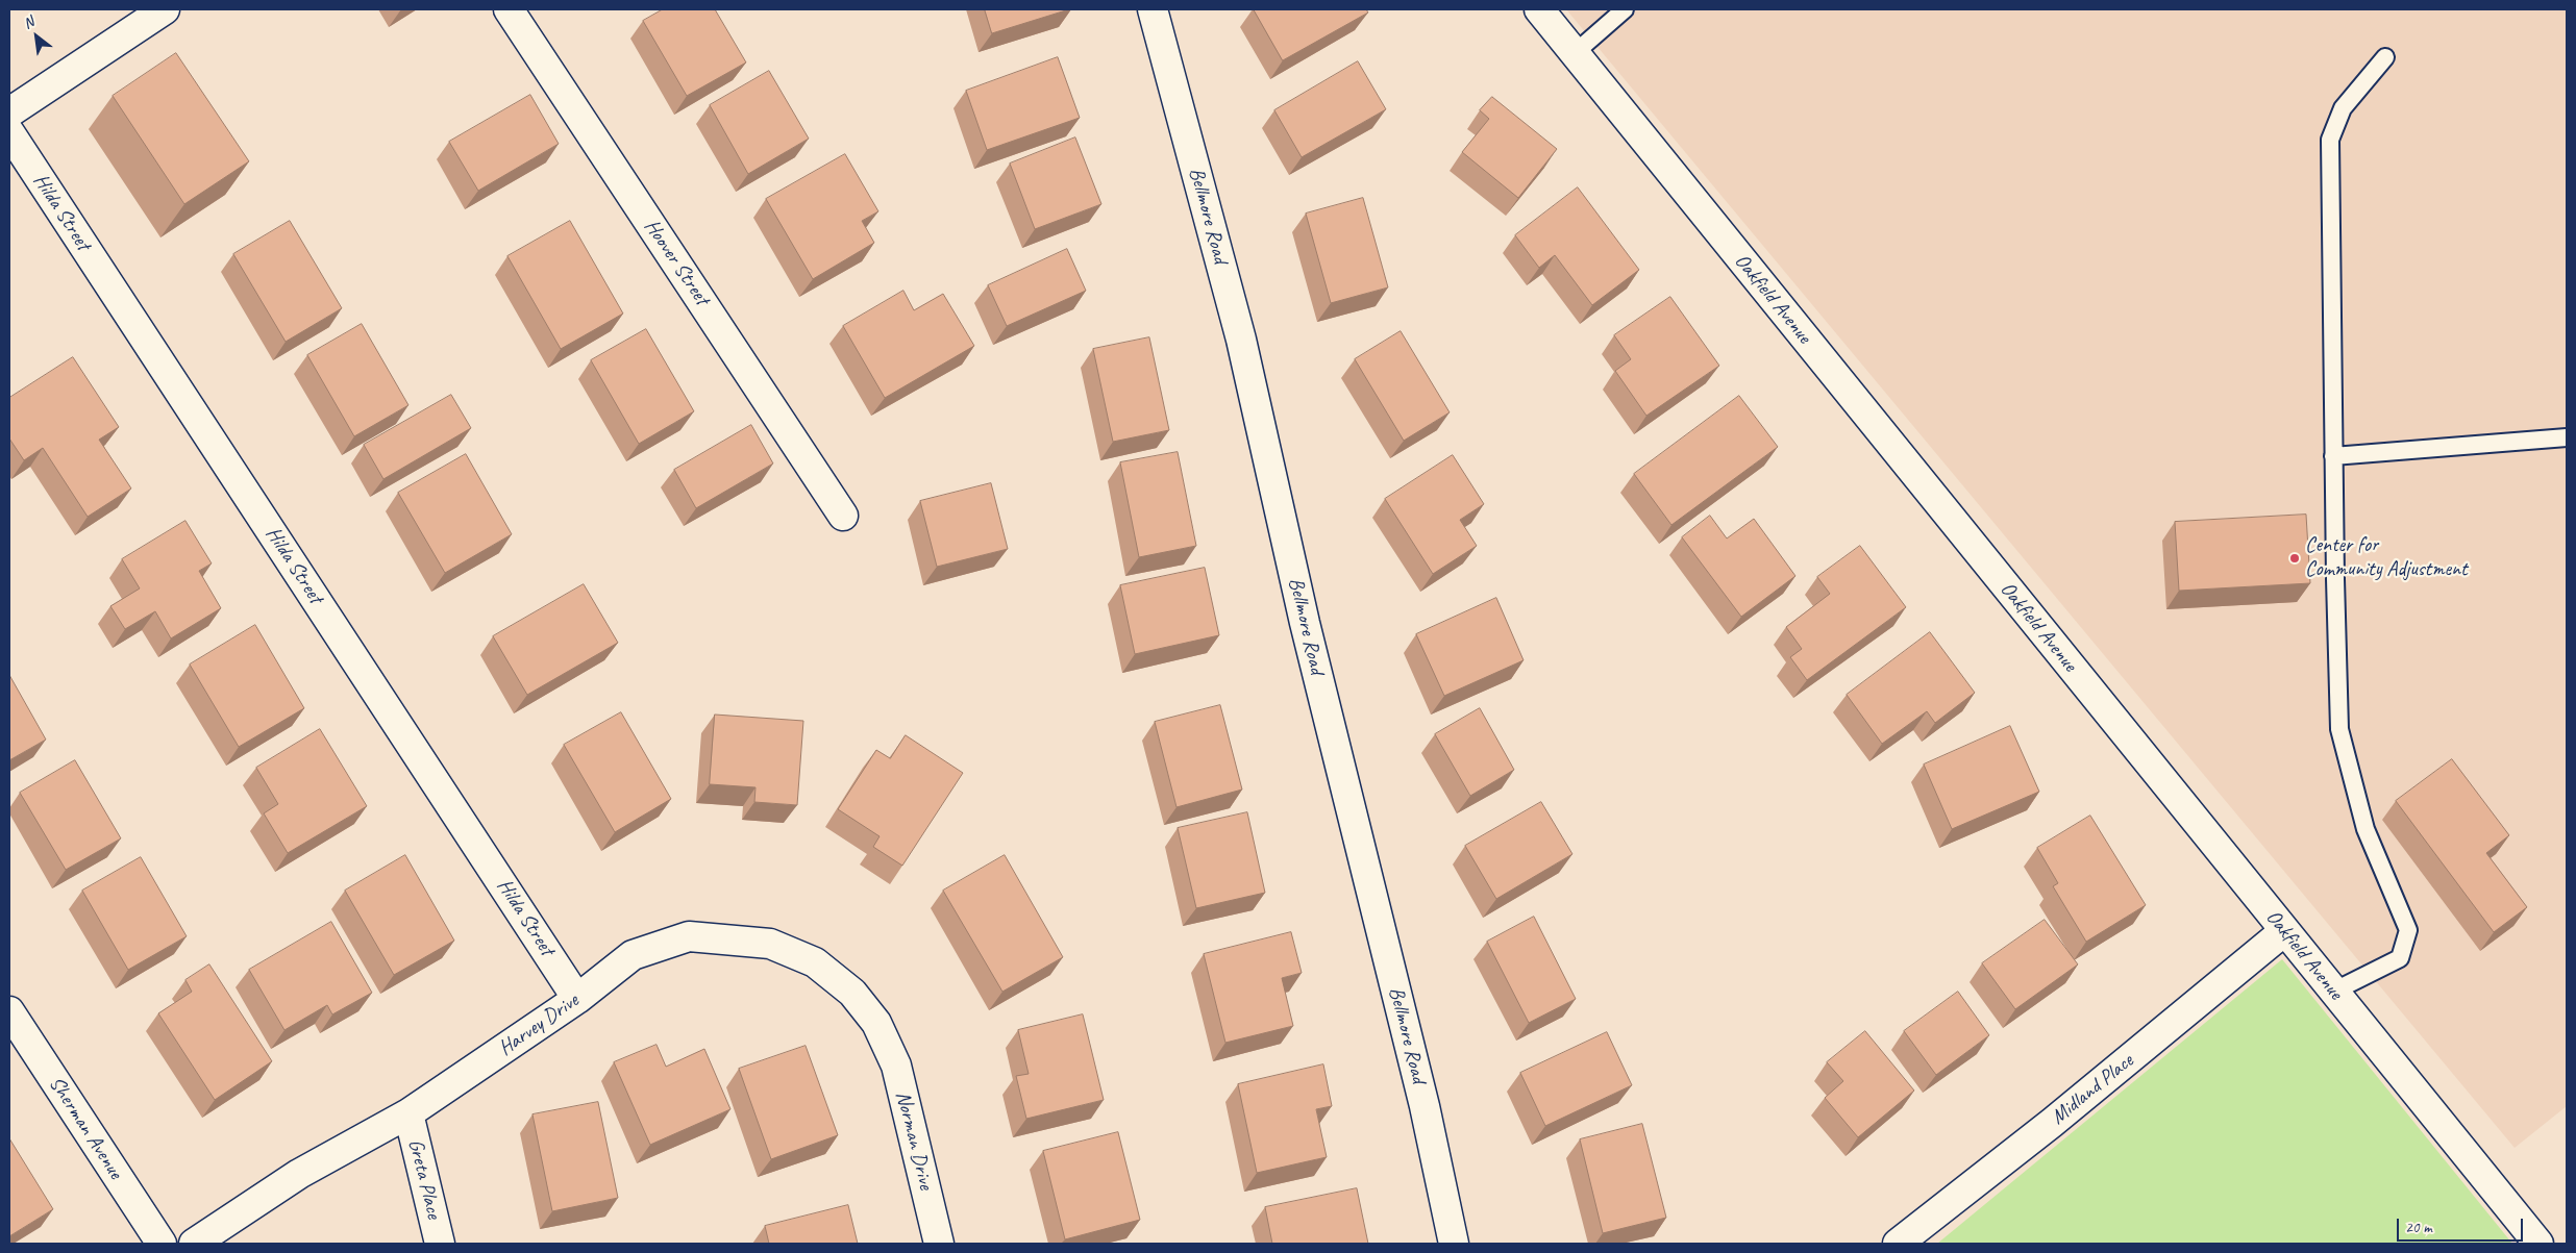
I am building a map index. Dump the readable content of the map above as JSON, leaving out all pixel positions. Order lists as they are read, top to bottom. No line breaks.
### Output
{"streets":{"street":["Hilda Street","Bellmore Road","Hoover Street","Oakfield Avenue","Harvey Drive","Midland Place","Sherman Avenue","Norman Drive","Greta Place"]},"crossings":[["Hilda Street","Harvey Drive"],["Oakfield Avenue","Midland Place"],["Harvey Drive","Norman Drive"],["Harvey Drive","Greta Place"]],"places":["Center for Community Adjustment"],"scale_bar":"20 m","north":"top left"}
